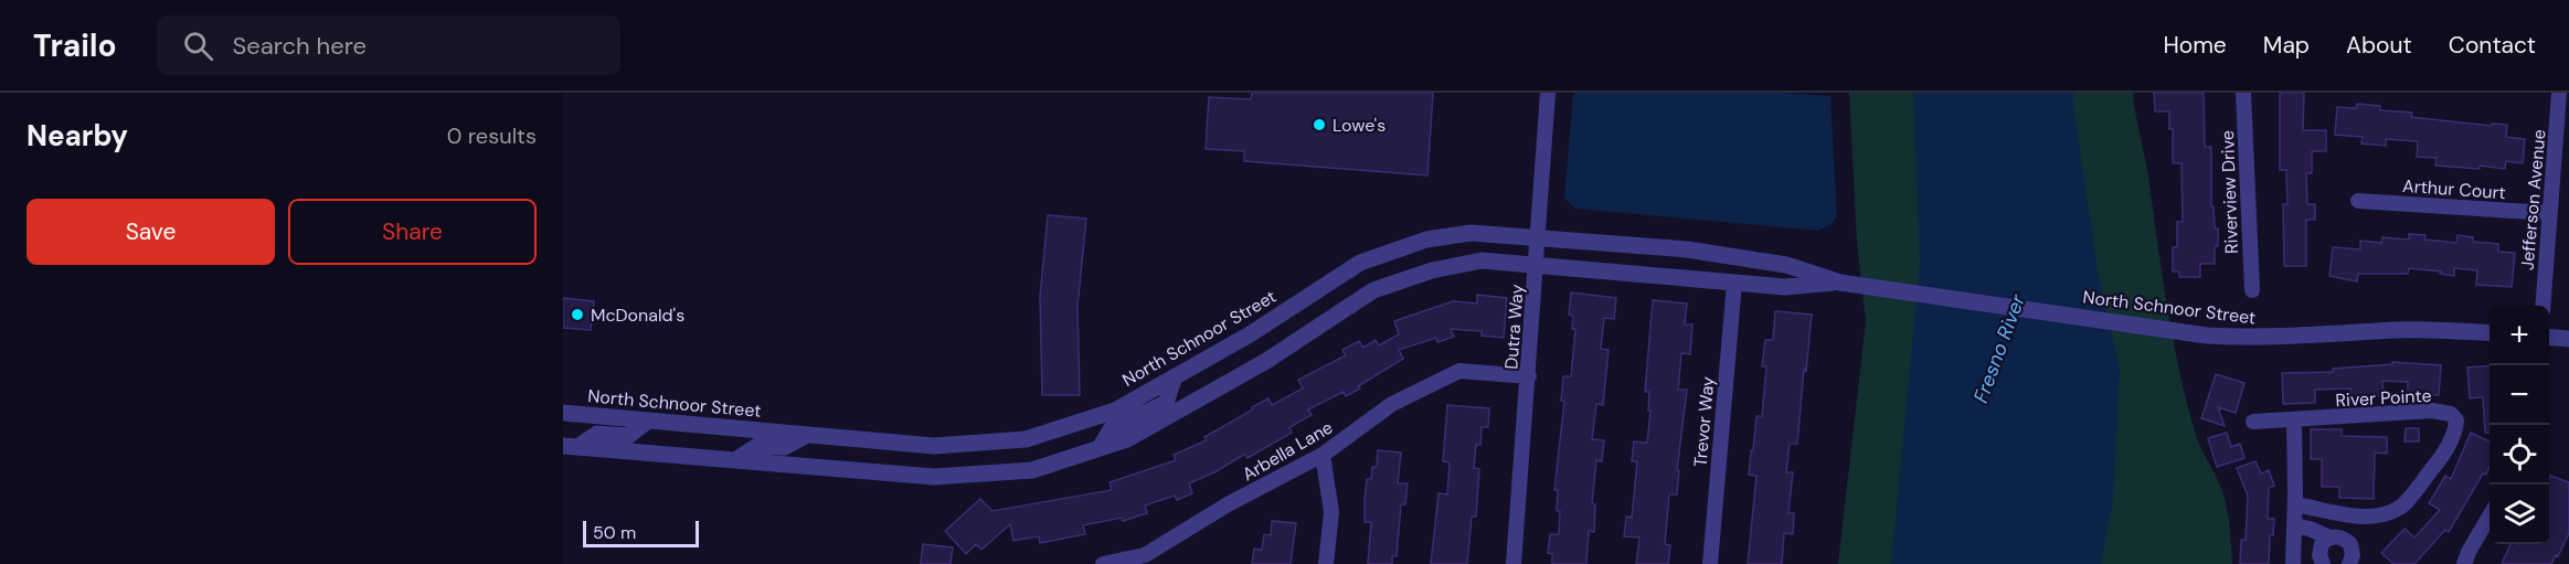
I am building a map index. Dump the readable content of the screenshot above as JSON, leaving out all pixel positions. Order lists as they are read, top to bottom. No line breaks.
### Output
{"streets":{"street":["Arthur Court","Riverview Drive","Jefferson Avenue","North Schnoor Street","Dutra Way","River Pointe","Trevor Way","Arbella Lane"]},"crossings":[["Arthur Court","Jefferson Avenue"],["North Schnoor Street","Dutra Way"],["North Schnoor Street","Trevor Way"],["Dutra Way","Arbella Lane"]],"water":["Fresno River"],"places":["Lowe's","McDonald's"],"scale_bar":"50 m","page":{"header":"Trailo","search":"Search here","nav":["Home","Map","About","Contact"],"heading":["Nearby","0 results"],"buttons":["Save","Share"],"map_buttons":["+","−"],"scale":"50 m"}}
